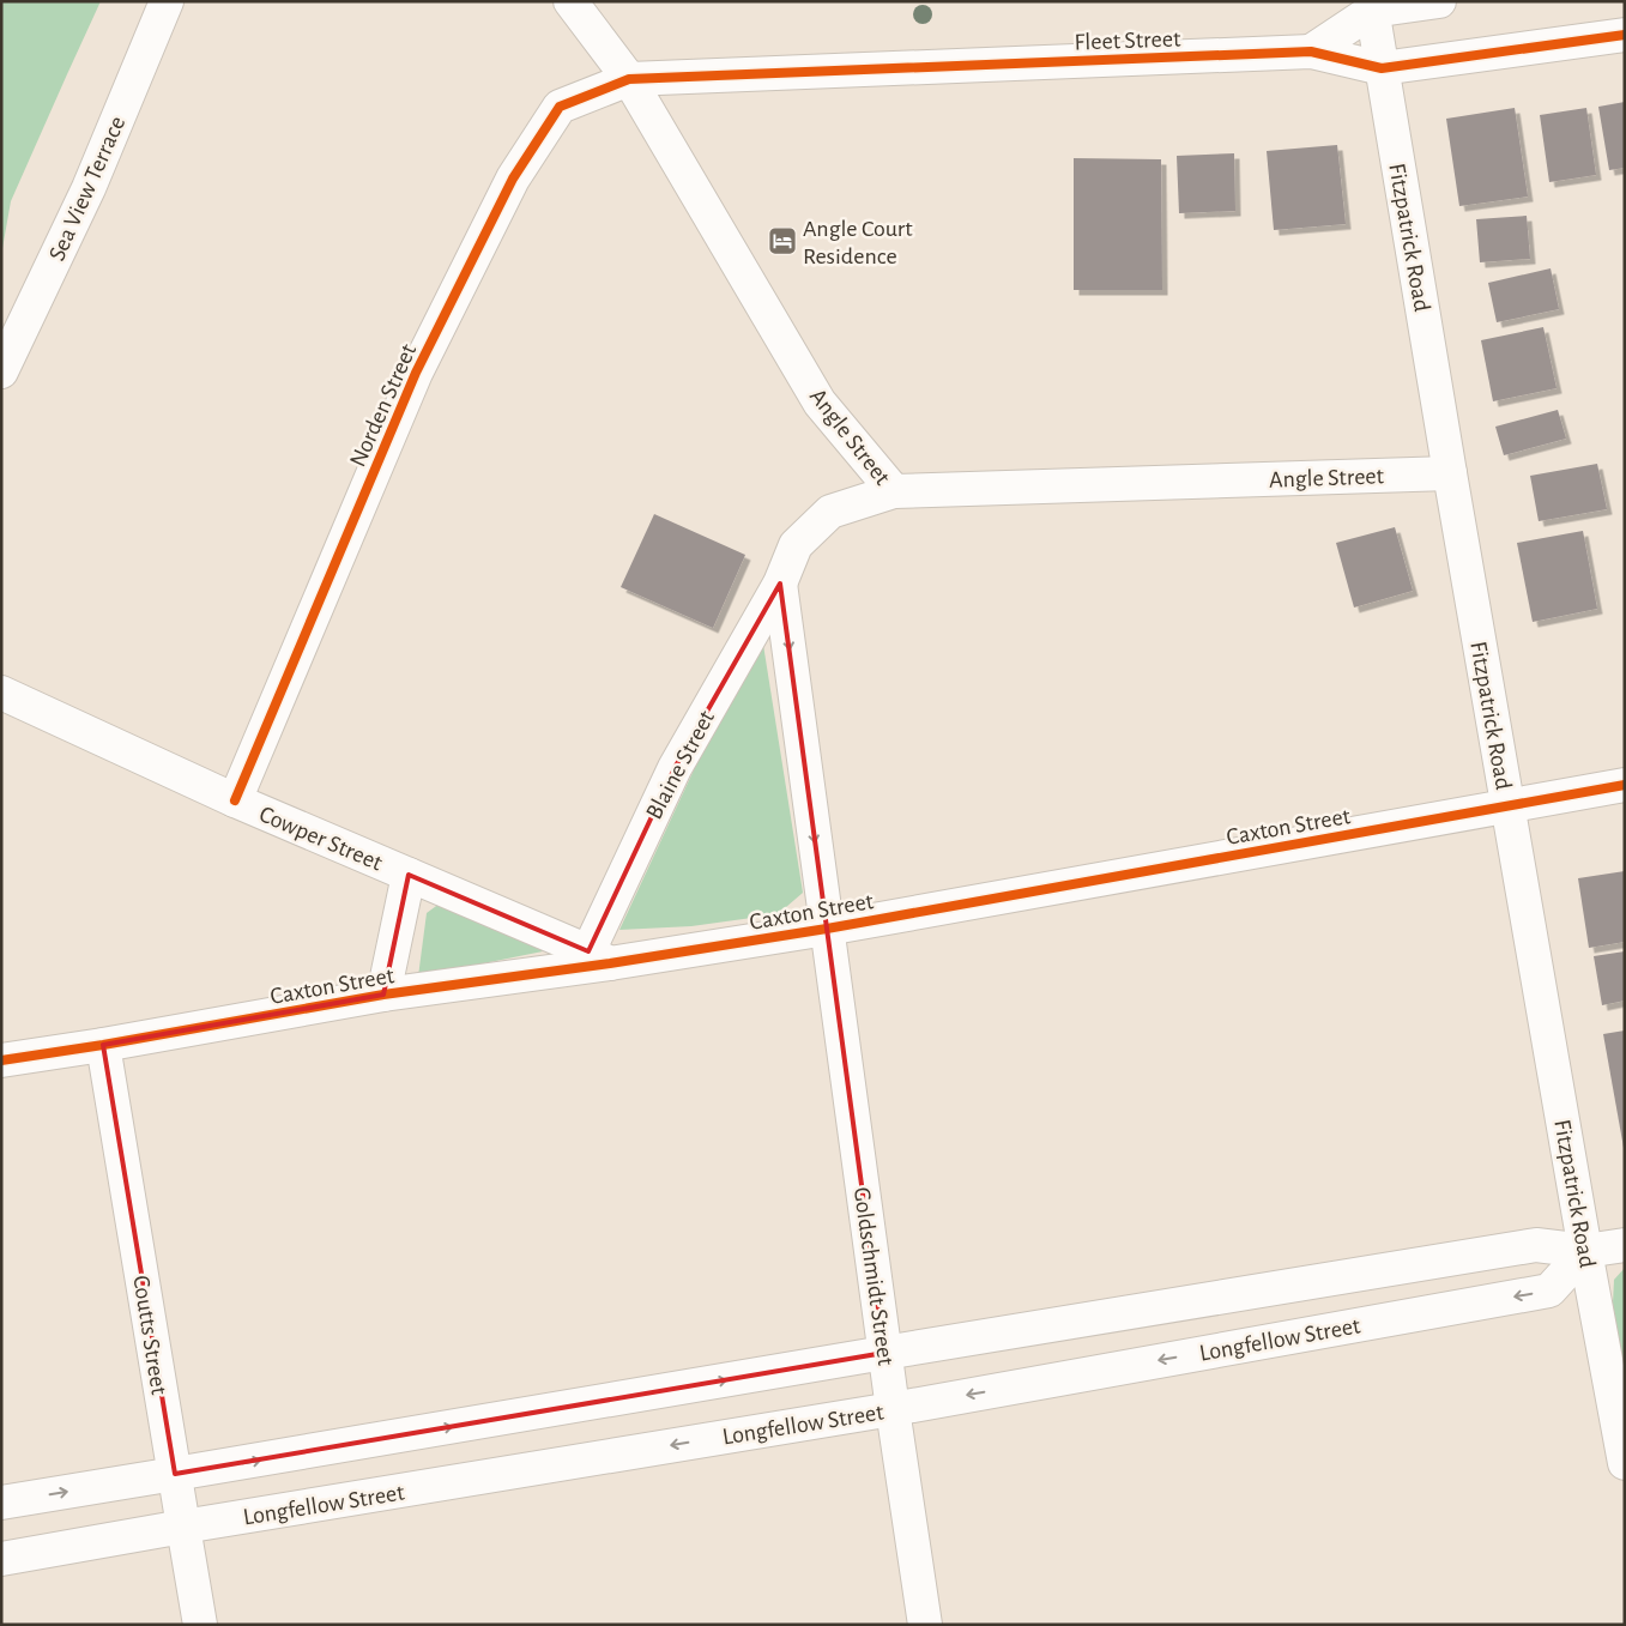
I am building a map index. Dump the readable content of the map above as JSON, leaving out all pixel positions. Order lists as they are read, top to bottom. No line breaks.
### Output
{"streets":{"street":["Fleet Street","Sea View Terrace","Fitzpatrick Road","Norden Street","Angle Street","Blaine Street","Caxton Street","Cowper Street","Goldschmidt Street","Coutts Street","Longfellow Street"]},"crossings":[["Fleet Street","Fitzpatrick Road"],["Fleet Street","Norden Street"],["Fleet Street","Angle Street"],["Fitzpatrick Road","Angle Street"],["Fitzpatrick Road","Caxton Street"],["Fitzpatrick Road","Longfellow Street"],["Norden Street","Angle Street"],["Norden Street","Cowper Street"],["Angle Street","Blaine Street"],["Blaine Street","Caxton Street"],["Blaine Street","Cowper Street"],["Blaine Street","Goldschmidt Street"],["Caxton Street","Cowper Street"],["Caxton Street","Goldschmidt Street"],["Caxton Street","Coutts Street"],["Goldschmidt Street","Longfellow Street"],["Coutts Street","Longfellow Street"]],"one_way":["Blaine Street"],"places":{"hotel":["Angle Court Residence"]}}
